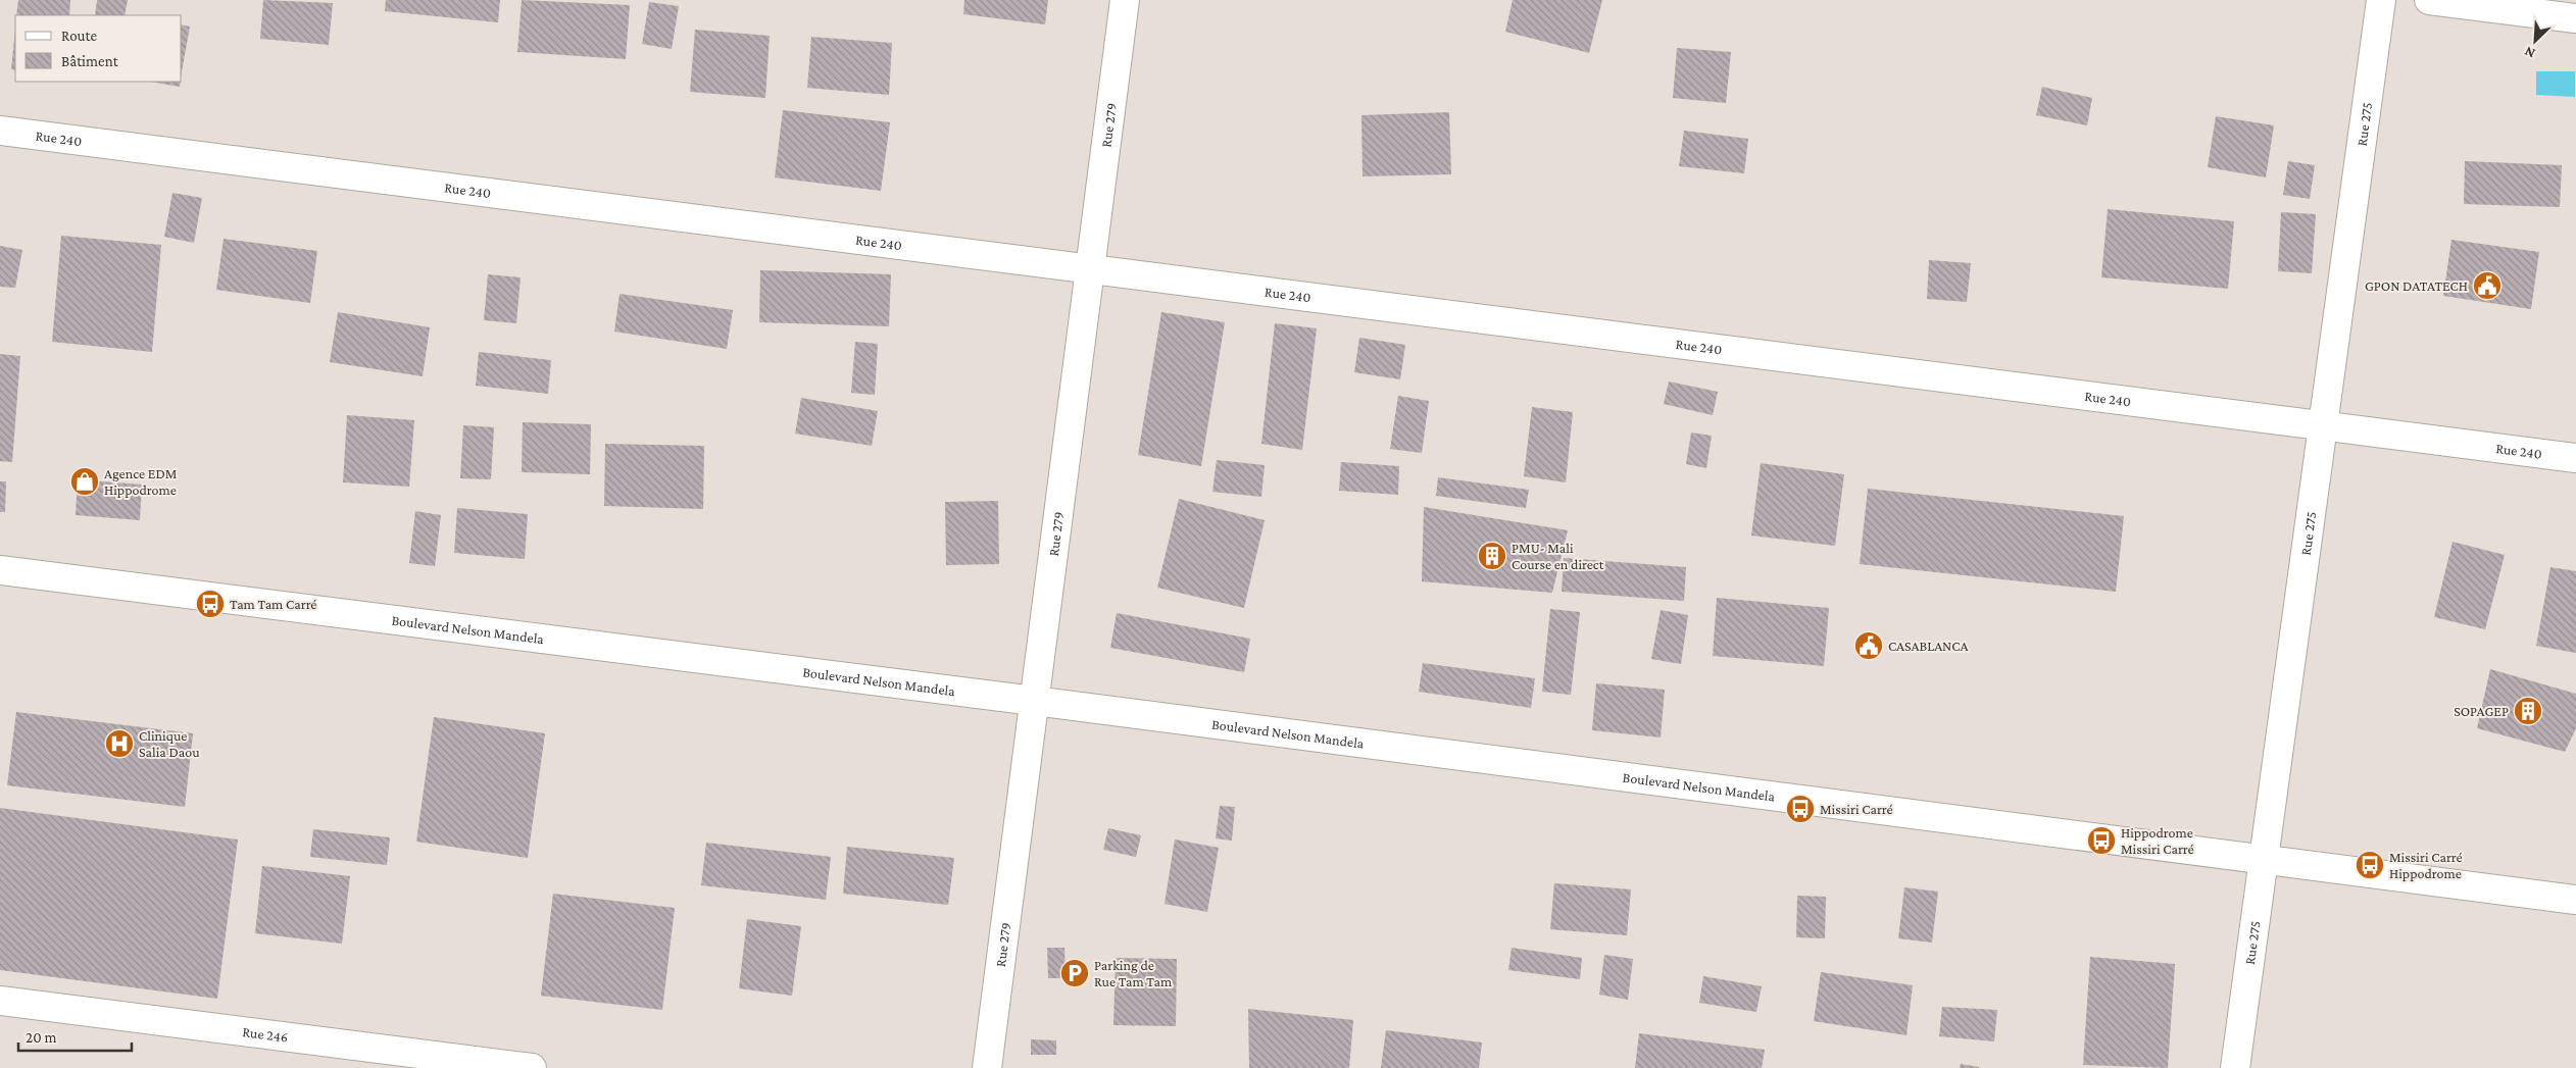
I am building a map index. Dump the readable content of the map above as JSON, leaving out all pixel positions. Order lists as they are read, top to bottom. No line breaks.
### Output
{"streets":{"street":["Rue 279","Rue 275","Rue 240","Boulevard Nelson Mandela","Rue 246"]},"crossings":[["Rue 279","Rue 240"],["Rue 279","Boulevard Nelson Mandela"],["Rue 275","Rue 240"],["Rue 275","Boulevard Nelson Mandela"]],"places":{"public building":["GPON DATATECH","CASABLANCA"],"shop":["Agence EDM Hippodrome"],"building":["PMU- Mali Course en direct","SOPAGEP"],"bus stop":["Tam Tam Carré","Missiri Carré","Hippodrome Missiri Carré","Missiri Carré Hippodrome"],"hospital":["Clinique Salia Daou"],"parking":["Parking de Rue Tam Tam"]},"legend":["Route","Bâtiment"],"scale_bar":"20 m","north":"bottom left"}
